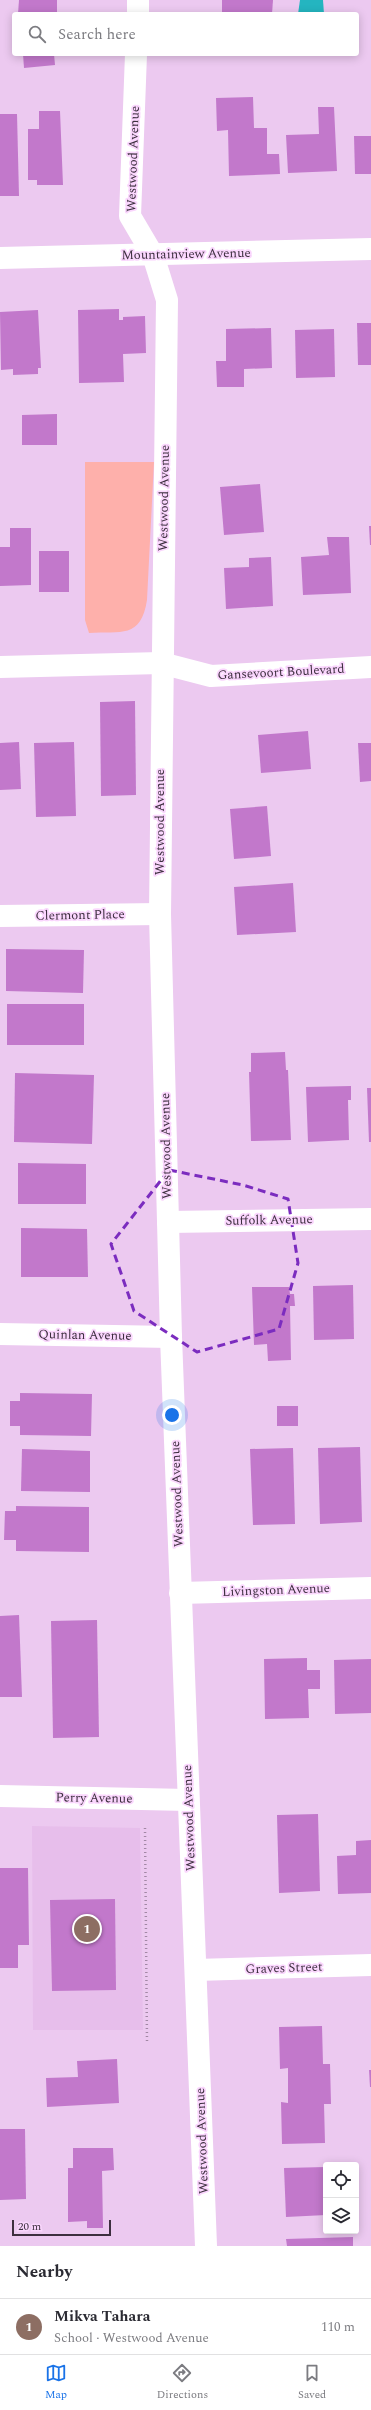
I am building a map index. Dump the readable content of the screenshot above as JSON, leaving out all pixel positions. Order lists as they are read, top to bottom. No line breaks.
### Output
{"streets":{"street":["Westwood Avenue","Mountainview Avenue","Gansevoort Boulevard","Clermont Place","Suffolk Avenue","Quinlan Avenue","Livingston Avenue","Perry Avenue","Graves Street"]},"crossings":[["Westwood Avenue","Mountainview Avenue"],["Westwood Avenue","Gansevoort Boulevard"],["Westwood Avenue","Clermont Place"],["Westwood Avenue","Suffolk Avenue"],["Westwood Avenue","Quinlan Avenue"],["Westwood Avenue","Livingston Avenue"],["Westwood Avenue","Perry Avenue"],["Westwood Avenue","Graves Street"]],"scale_bar":"20 m","page":{"search":"Search here","pins":"1","scale":"20 m","heading":"Nearby","list":[{"mark":"1","name":"Mikva Tahara","note":"School · Westwood Avenue","value":"110 m"}],"nav":["Map","Directions","Saved"]}}
